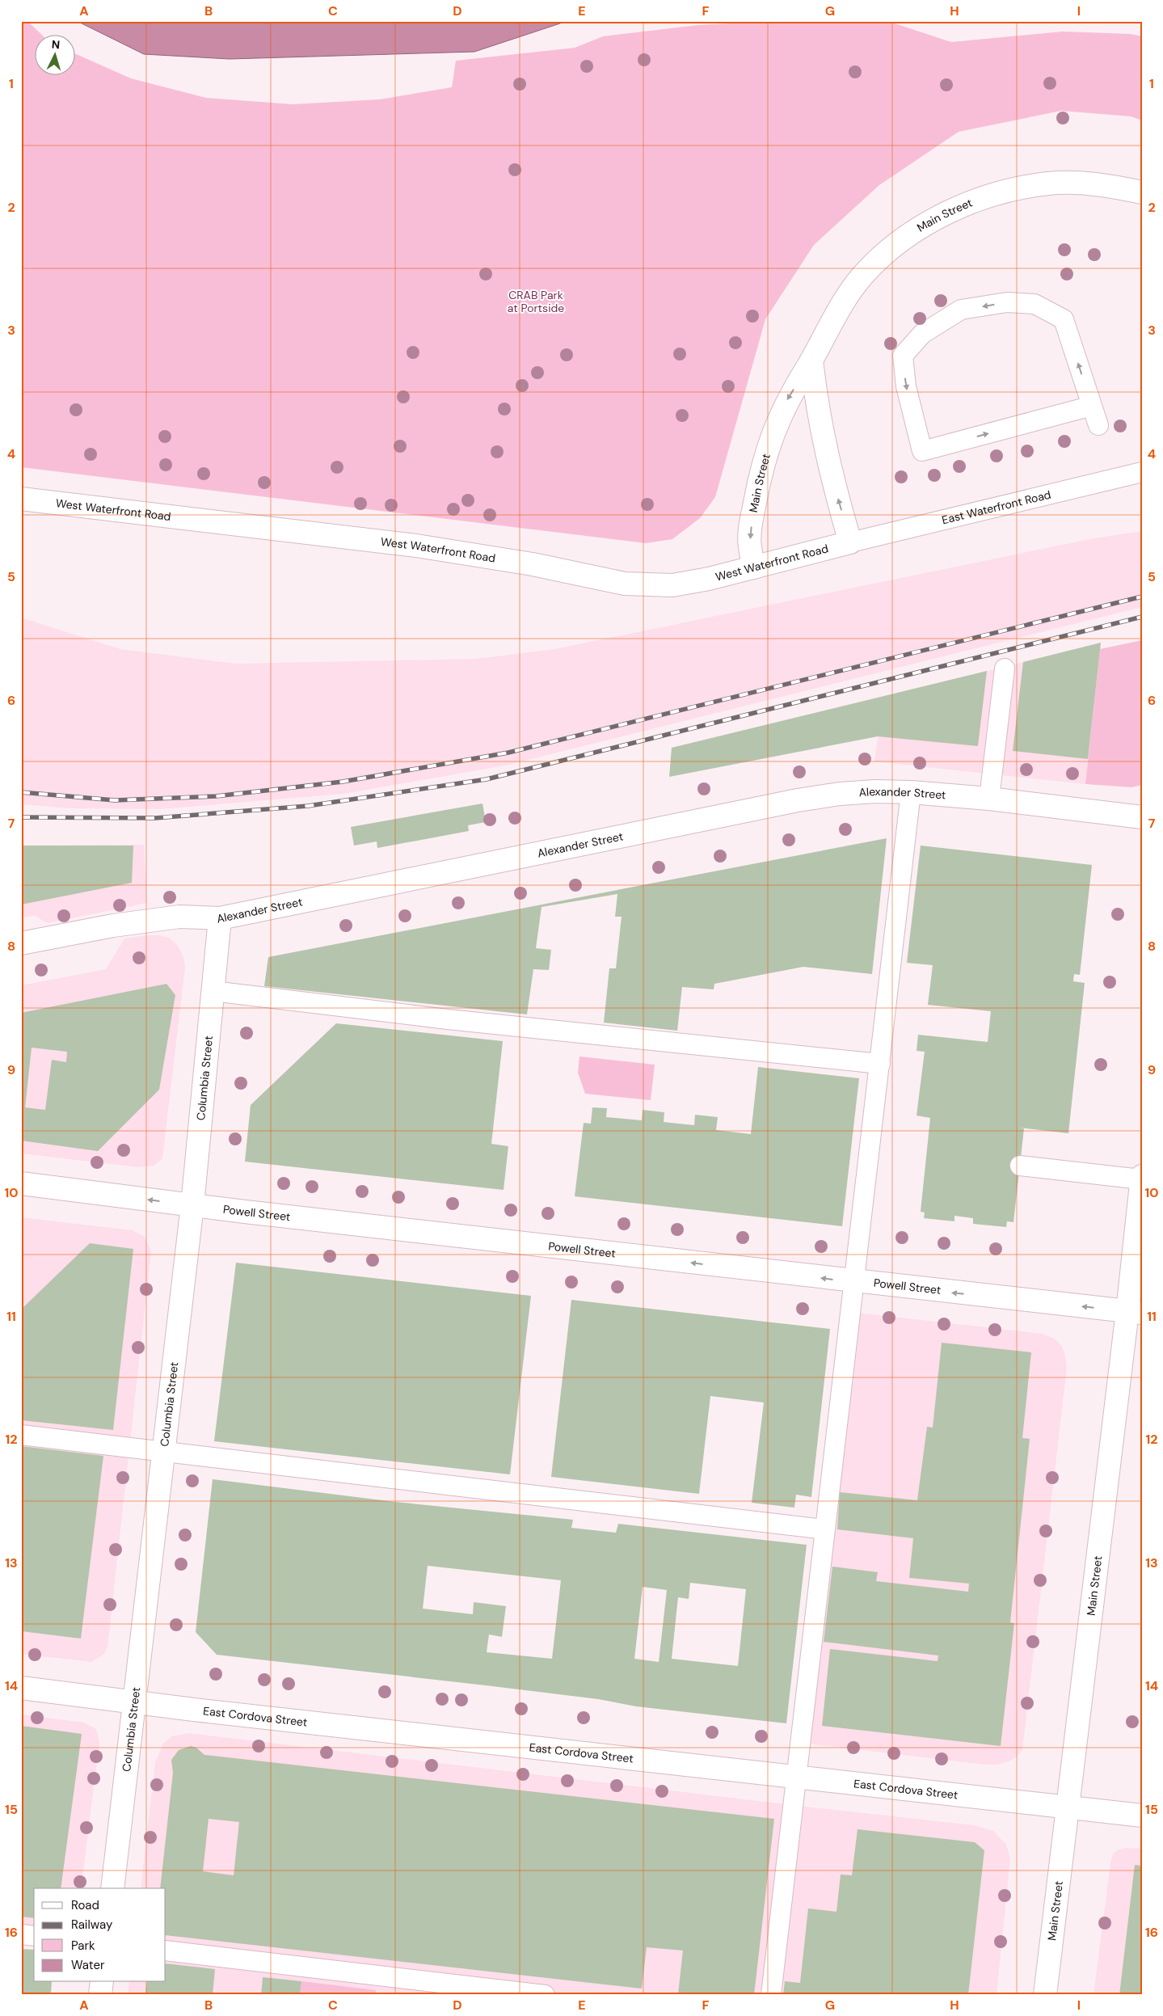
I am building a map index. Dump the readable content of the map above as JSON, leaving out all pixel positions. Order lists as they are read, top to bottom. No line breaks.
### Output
{"streets":{"street":["Main Street","West Waterfront Road","Alexander Street","Columbia Street","Powell Street","East Cordova Street"],"lane":["East Waterfront Road"]},"crossings":[["Main Street","West Waterfront Road"],["Main Street","Powell Street"],["Main Street","East Cordova Street"],["East Waterfront Road","West Waterfront Road"],["Alexander Street","Columbia Street"],["Columbia Street","Powell Street"],["Columbia Street","East Cordova Street"]],"one_way":["Powell Street"],"parks":["CRAB Park at Portside"],"legend":["Road","Railway","Park","Water"],"north":"top","grid":{"columns":["A","B","C","D","E","F","G","H","I"],"rows":["1","2","3","4","5","6","7","8","9","10","11","12","13","14","15","16"]}}
